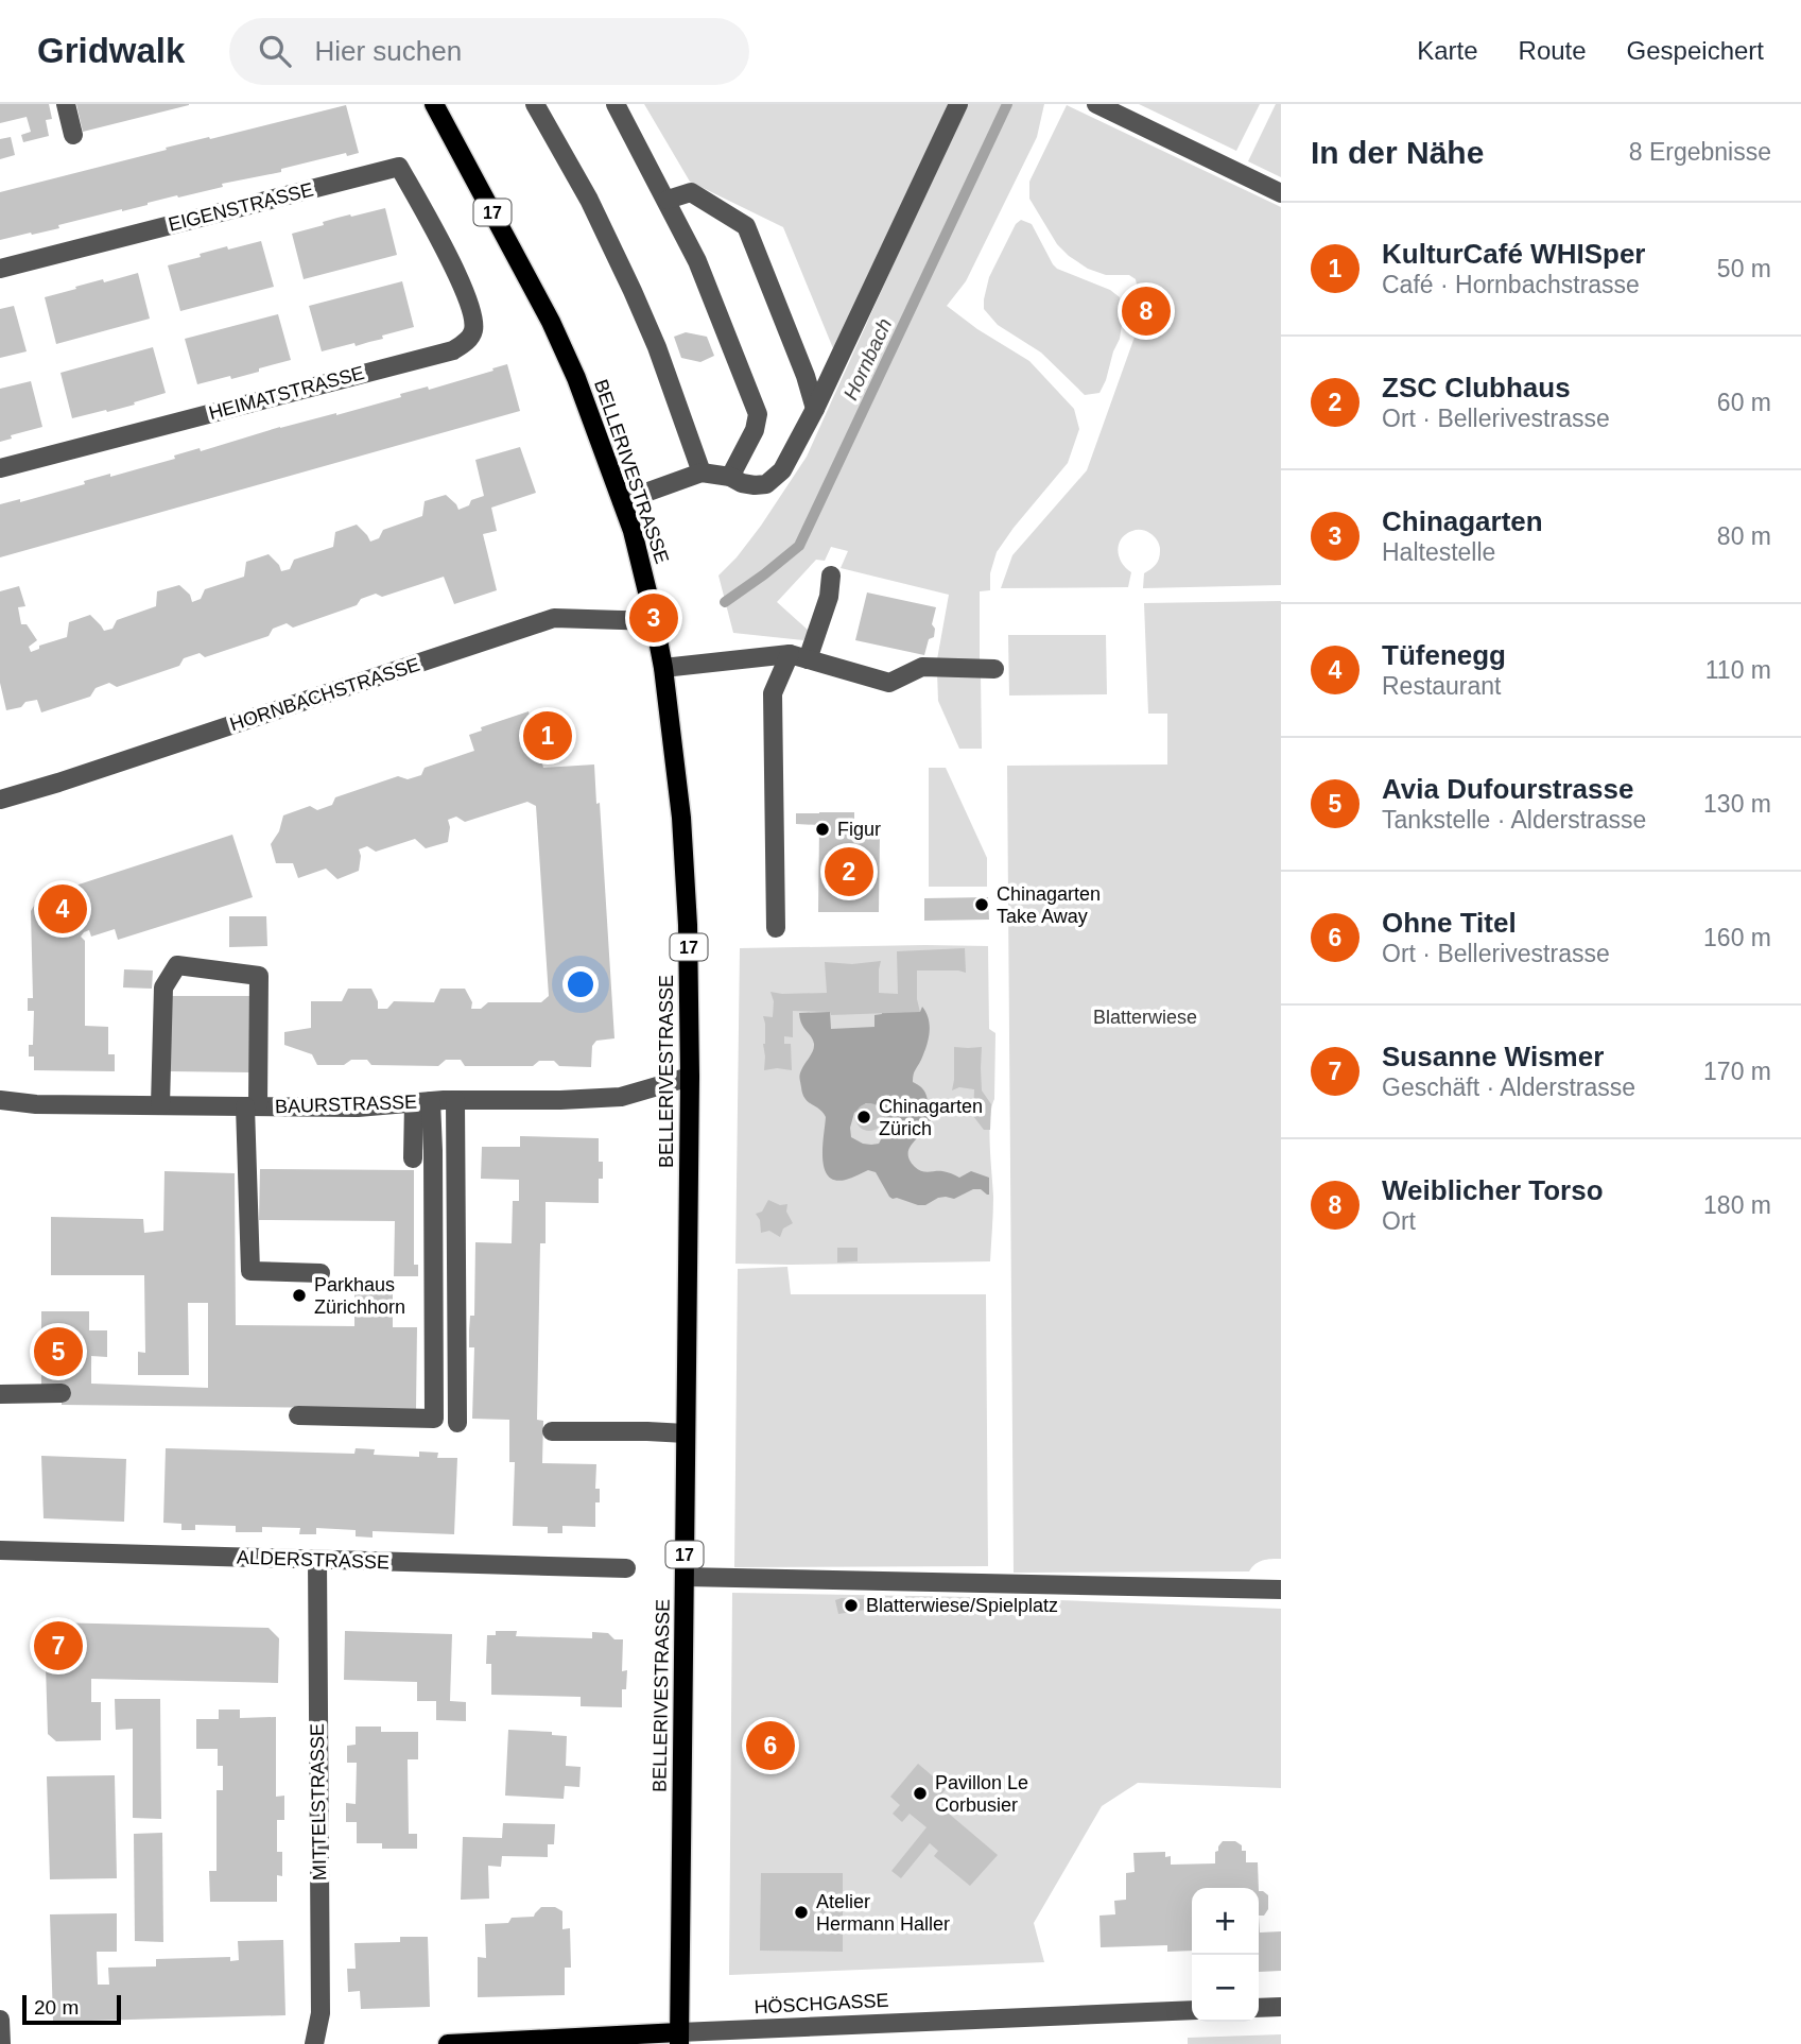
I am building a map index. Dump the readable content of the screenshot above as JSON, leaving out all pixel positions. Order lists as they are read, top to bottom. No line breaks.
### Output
{"streets":{"main road":["17","BELLERIVESTRASSE","HÖSCHGASSE"],"street":["EIGENSTRASSE","HEIMATSTRASSE","HORNBACHSTRASSE","BAURSTRASSE","ALDERSTRASSE","MITTELSTRASSE"]},"crossings":[["EIGENSTRASSE","HEIMATSTRASSE"],["BELLERIVESTRASSE","HORNBACHSTRASSE"],["BELLERIVESTRASSE","BAURSTRASSE"],["BELLERIVESTRASSE","HÖSCHGASSE"],["ALDERSTRASSE","MITTELSTRASSE"]],"water":["Hornbach"],"parks":["Blatterwiese"],"places":["Figur","Chinagarten Take Away","Chinagarten Zürich","Parkhaus Zürichhorn","Blatterwiese/Spielplatz","Pavillon Le Corbusier","Atelier Hermann Haller"],"scale_bar":"20 m","page":{"header":"Gridwalk","search":"Hier suchen","nav":["Karte","Route","Gespeichert"],"heading":["In der Nähe","8 Ergebnisse"],"list":[{"mark":"1","name":"KulturCafé WHISper","note":"Café · Hornbachstrasse","value":"50 m"},{"mark":"2","name":"ZSC Clubhaus","note":"Ort · Bellerivestrasse","value":"60 m"},{"mark":"3","name":"Chinagarten","note":"Haltestelle","value":"80 m"},{"mark":"4","name":"Tüfenegg","note":"Restaurant","value":"110 m"},{"mark":"5","name":"Avia Dufourstrasse","note":"Tankstelle · Alderstrasse","value":"130 m"},{"mark":"6","name":"Ohne Titel","note":"Ort · Bellerivestrasse","value":"160 m"},{"mark":"7","name":"Susanne Wismer","note":"Geschäft · Alderstrasse","value":"170 m"},{"mark":"8","name":"Weiblicher Torso","note":"Ort","value":"180 m"}],"pins":["8","3","1","2","4","5","7","6"],"map_buttons":["+","−"],"scale":"20 m"}}
